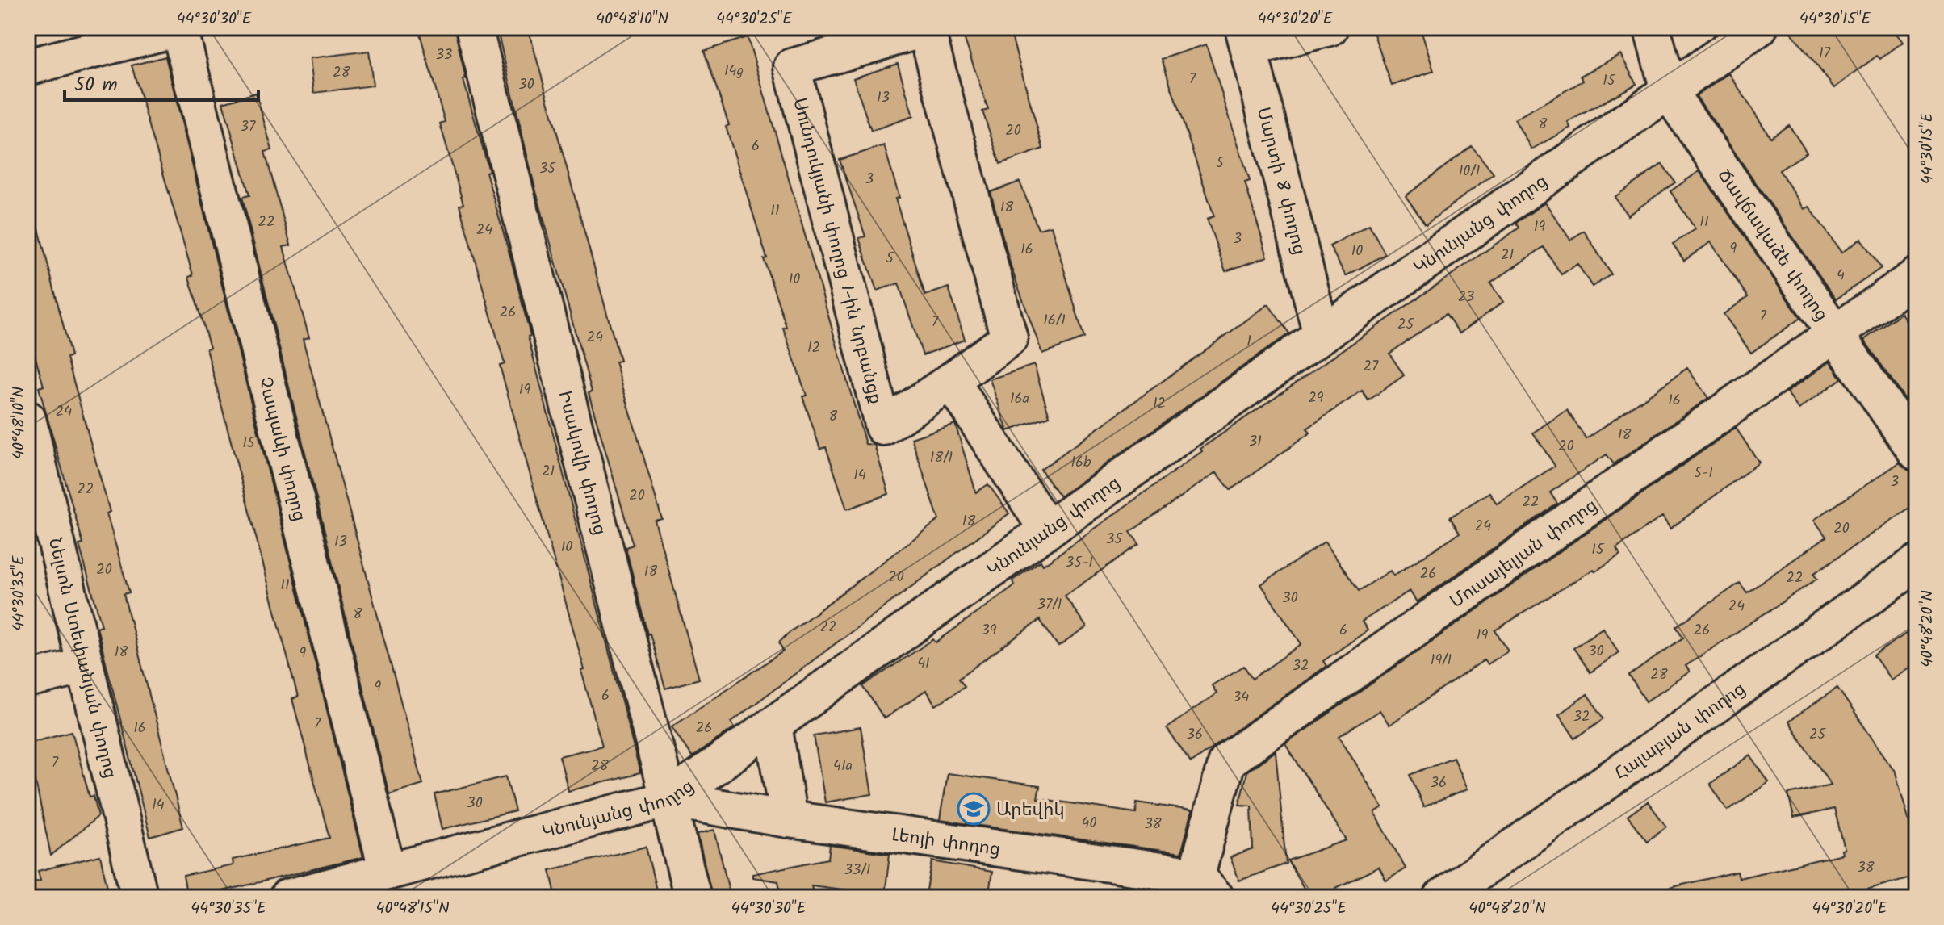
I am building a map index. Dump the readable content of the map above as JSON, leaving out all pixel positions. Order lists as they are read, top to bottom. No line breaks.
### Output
{"streets":{"street":["Մարտի 8 փողոց","Կնունյանց փողոց","Ճավճավաձե փողոց","Սունդուկյանի փողոց 1-ին նրբանցք","Չապաևի փողոց","Իսակովի փողոց","Մուսայելյան փողոց","Նելսոն Ստեփանյան փողոց","Հալաբյան փողոց","Լեոյի փողոց"]},"crossings":[["Մարտի 8 փողոց","Կնունյանց փողոց"],["Կնունյանց փողոց","Ճավճավաձե փողոց"],["Կնունյանց փողոց","Չապաևի փողոց"],["Կնունյանց փողոց","Իսակովի փողոց"],["Կնունյանց փողոց","Լեոյի փողոց"],["Ճավճավաձե փողոց","Մուսայելյան փողոց"],["Իսակովի փողոց","Լեոյի փողոց"],["Մուսայելյան փողոց","Լեոյի փողոց"]],"places":{"school or university":["Արեվիկ"]},"house_numbers":["17","33","14g","28","7","15","30","13","8","37","20","6","5","35","10/1","3","18","11","22","11","19","24","3","9","16","10","21","5","4","10","23","26","7","16/1","7","25","24","1","12","27","19","29","16a","16","12","24","8","18","31","15","20","18/1","16b","21","5-1","14","3","22","20","22","18","24","20","35","13","10","15","35-1","20","18","26","20","22","11","30","37/1","24","8","22","39","6","26","19","30","18","9","19/1","41","32","28","9","6","34","32","7","16","26","36","25","7","28","41a","36","30","14","40","38","38","33/1"],"scale_bar":"50 m","coordinates":["44°30'30\"E","40°48'10\"N","44°30'25\"E","44°30'20\"E","44°30'15\"E","44°30'35\"E","40°48'20\"N","40°48'15\"N"]}
